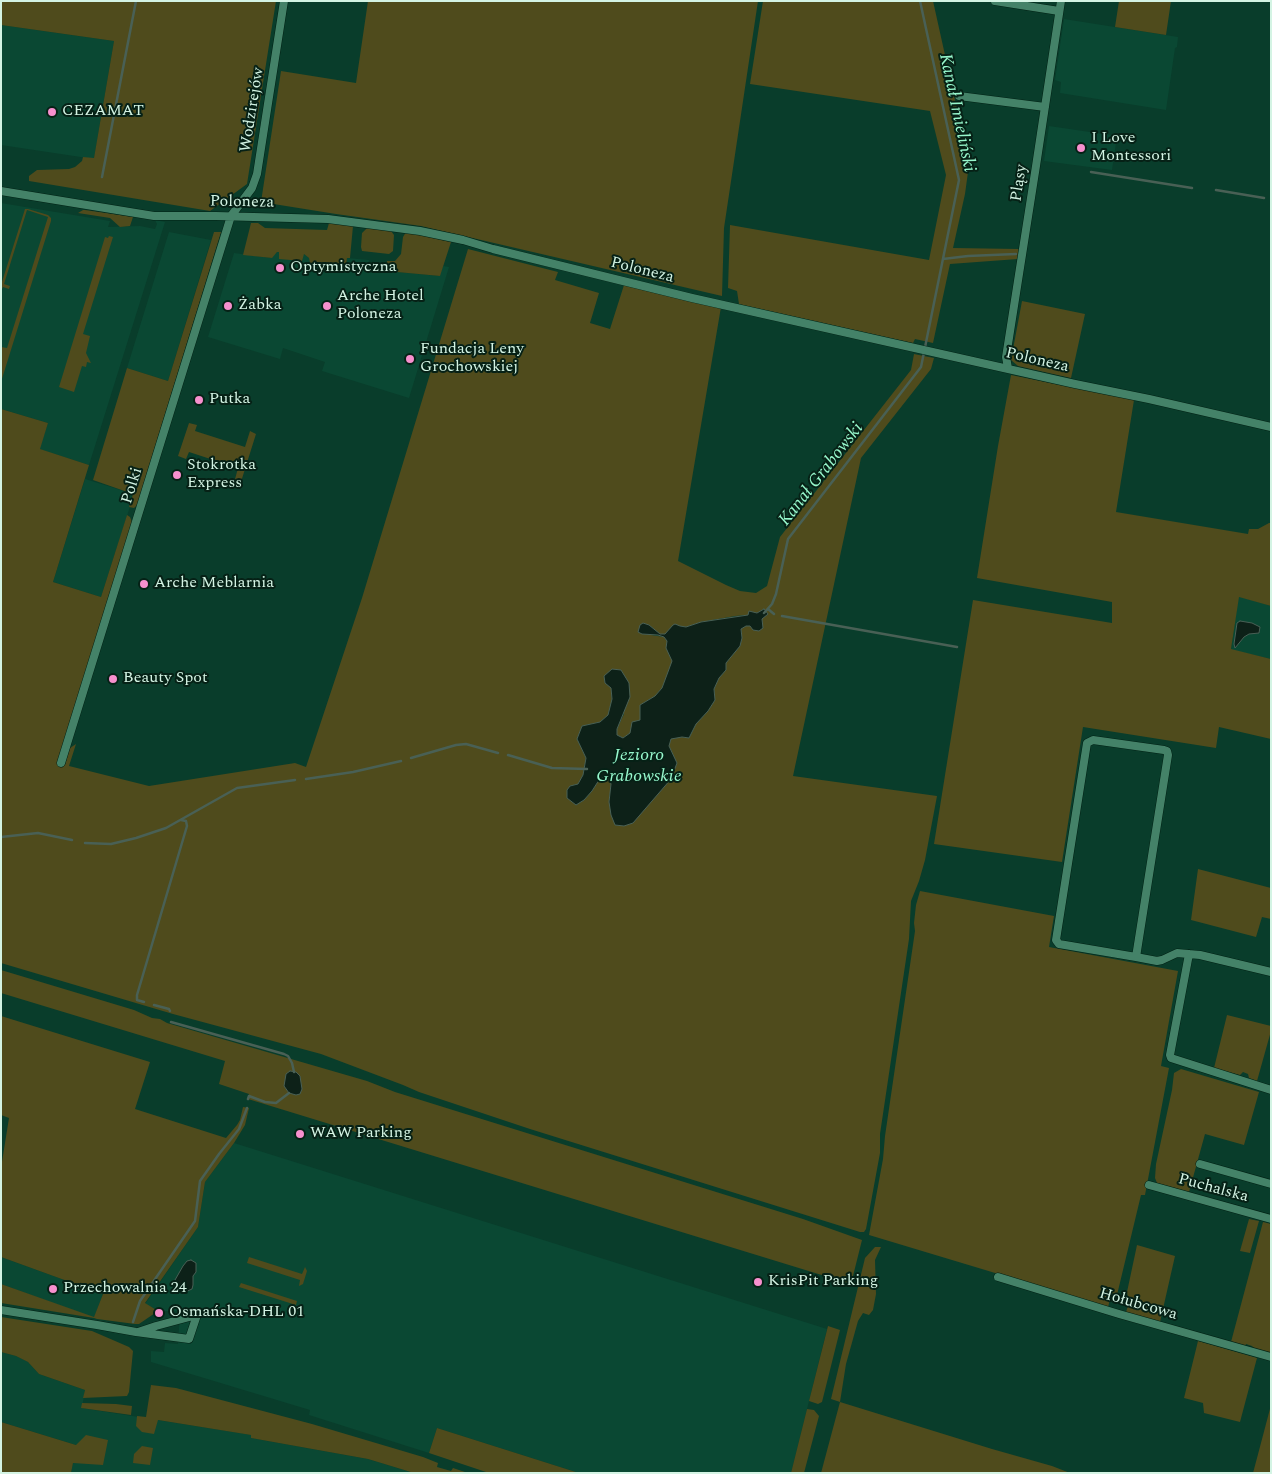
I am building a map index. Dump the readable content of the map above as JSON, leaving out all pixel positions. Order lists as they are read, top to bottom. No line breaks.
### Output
{"streets":{"street":["Wodzirejów","Pląsy","Poloneza","Polki","Puchalska","Hołubcowa"]},"crossings":[["Wodzirejów","Poloneza"],["Wodzirejów","Polki"],["Pląsy","Poloneza"],["Poloneza","Polki"]],"water":["Kanał Imieliński","Kanał Grabowski","Jezioro Grabowskie"],"places":["CEZAMAT","I Love Montessori","Optymistyczna","Żabka","Arche Hotel Poloneza","Fundacja Leny Grochowskiej","Putka","Stokrotka Express","Arche Meblarnia","Beauty Spot","WAW Parking","KrisPit Parking","Przechowalnia 24","Osmańska-DHL 01"]}
